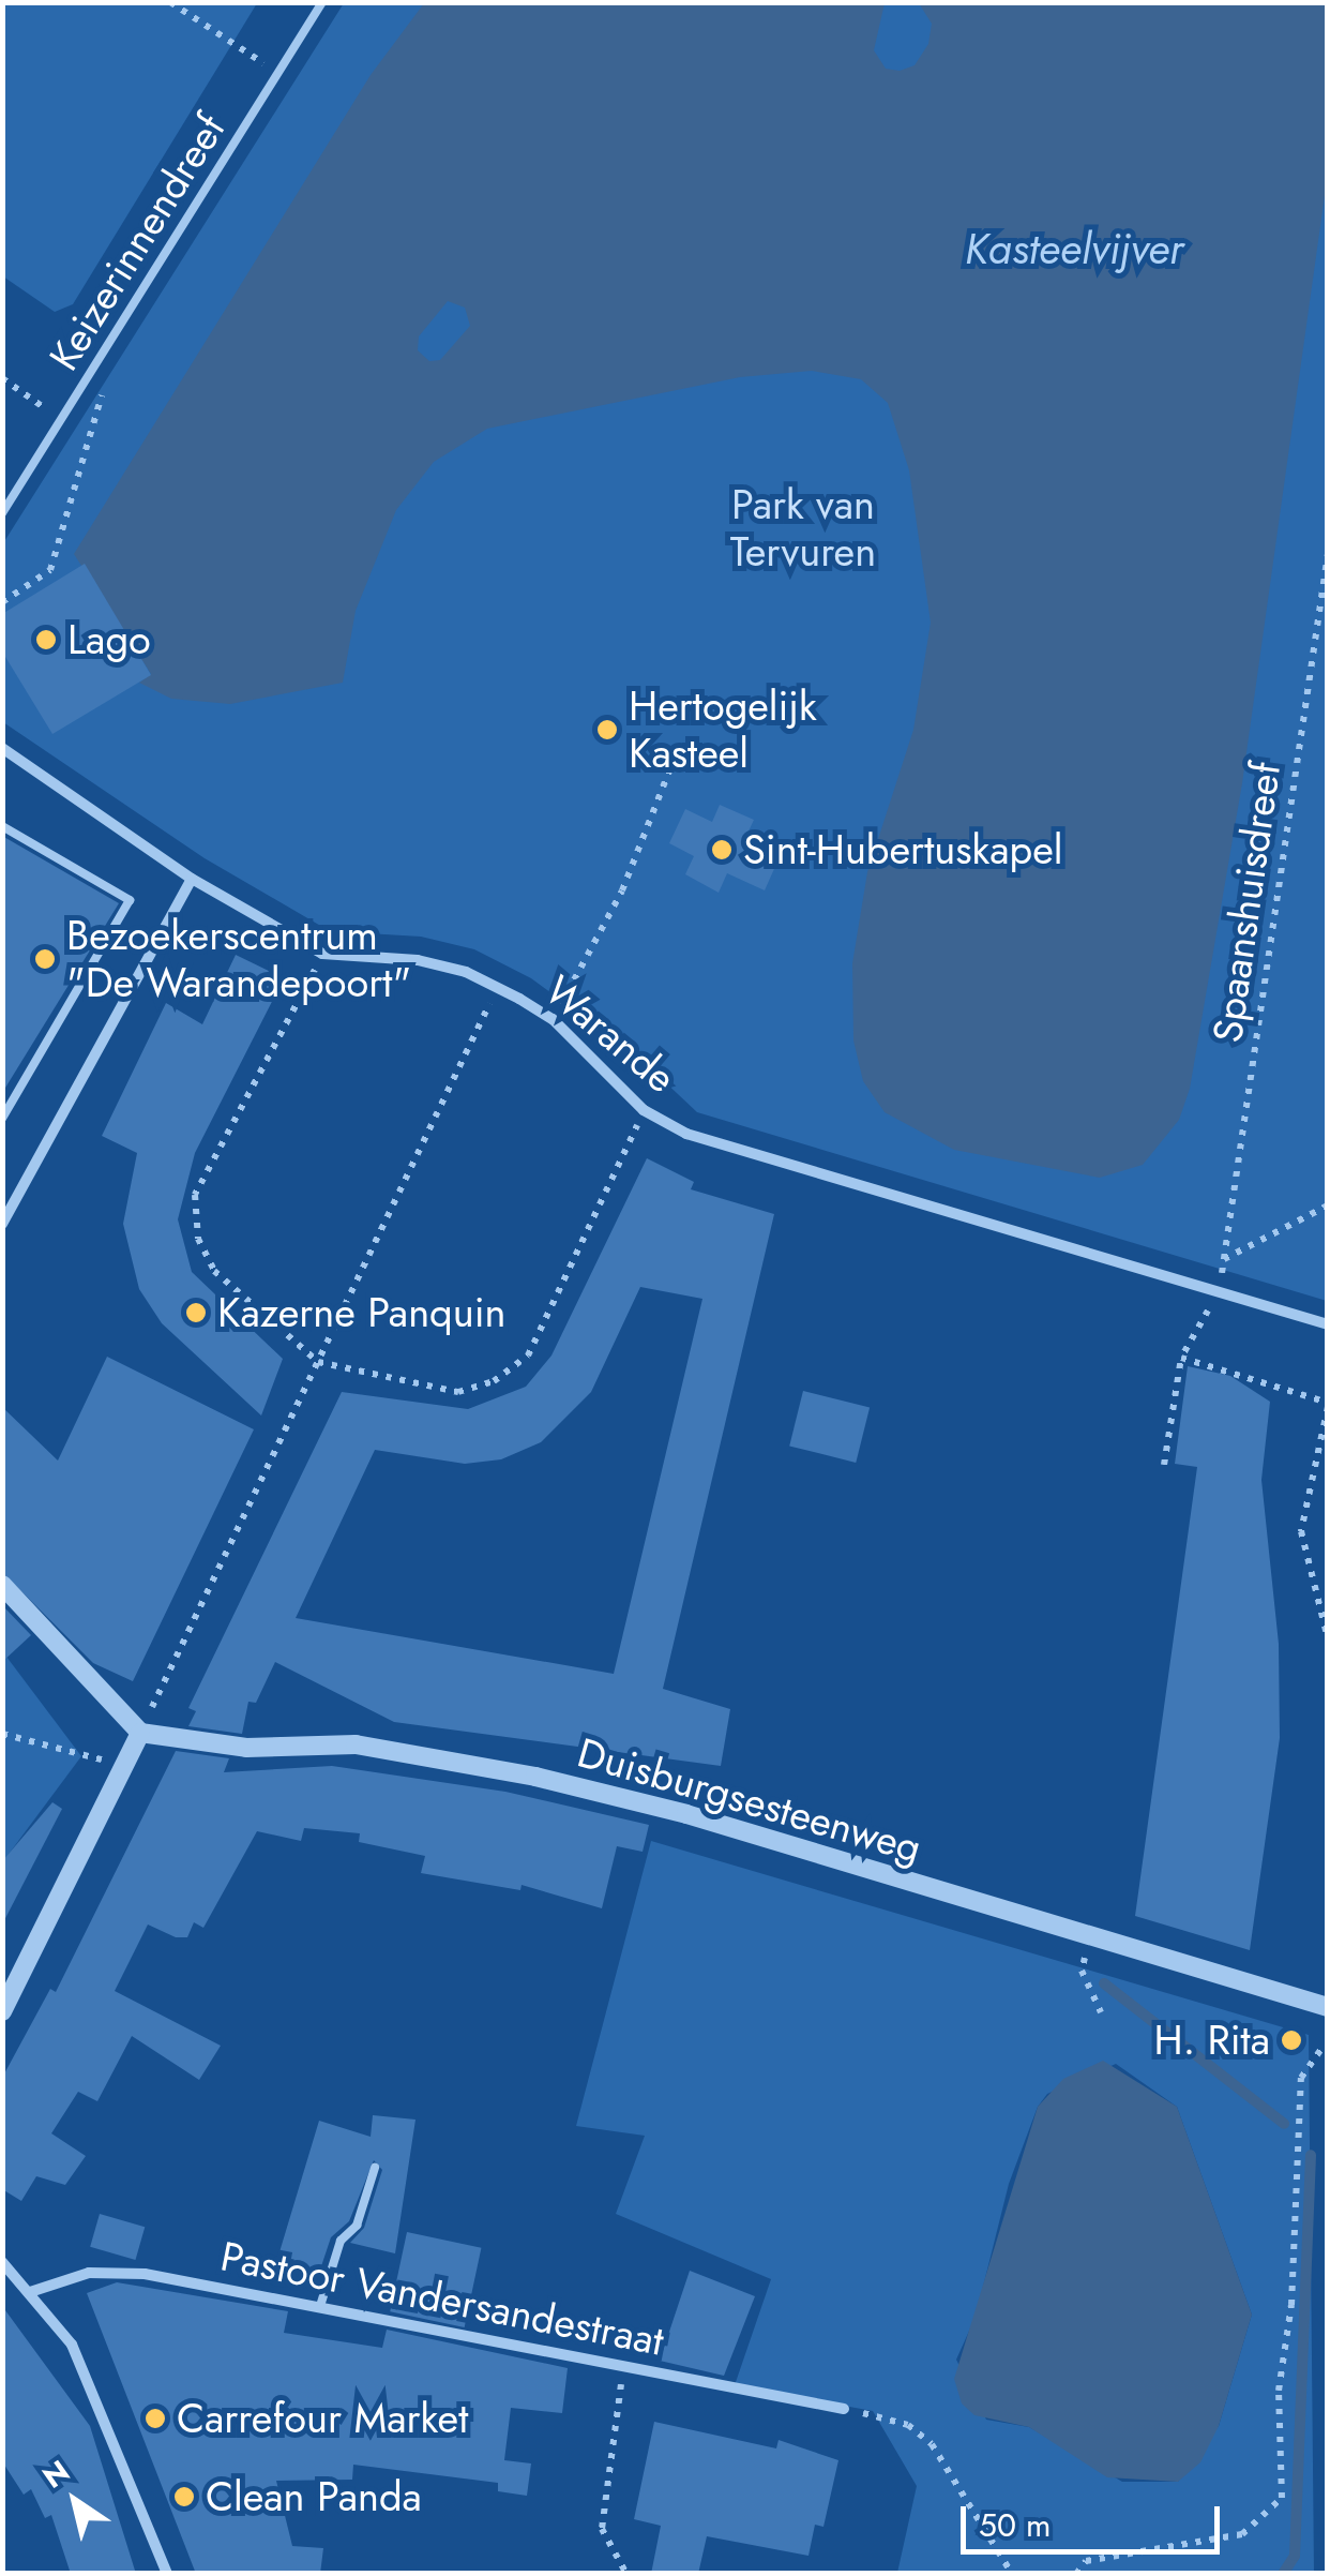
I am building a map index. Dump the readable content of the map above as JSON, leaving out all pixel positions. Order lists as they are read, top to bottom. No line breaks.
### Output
{"streets":{"street":["Warande","Duisburgsesteenweg","Pastoor Vandersandestraat"],"lane":["Keizerinnendreef"],"path":["Spaanshuisdreef"]},"water":["Kasteelvijver"],"parks":["Park van Tervuren"],"places":["Lago","Hertogelijk Kasteel","Sint-Hubertuskapel","Bezoekerscentrum \"De Warandepoort\"","Kazerne Panquin","H. Rita","Carrefour Market","Clean Panda"],"scale_bar":"50 m","north":"top left"}
